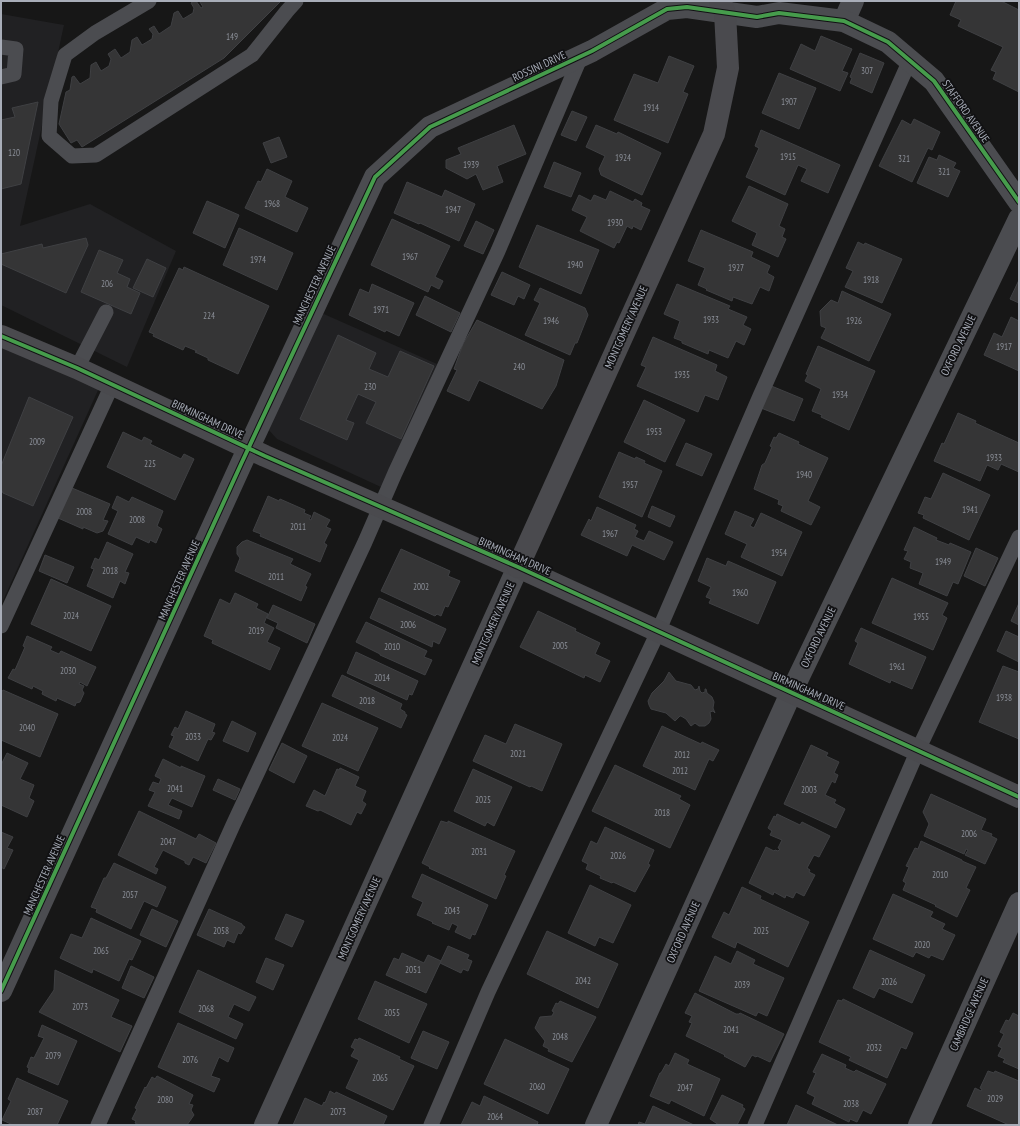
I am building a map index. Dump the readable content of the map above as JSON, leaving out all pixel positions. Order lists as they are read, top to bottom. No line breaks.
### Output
{"streets":{"main road":["MONTGOMERY AVENUE","BIRMINGHAM DRIVE"],"street":["ROSSINI DRIVE","STAFFORD AVENUE","MANCHESTER AVENUE","OXFORD AVENUE","CAMBRIDGE AVENUE"]},"crossings":[["ROSSINI DRIVE","STAFFORD AVENUE"],["ROSSINI DRIVE","MANCHESTER AVENUE"],["ROSSINI DRIVE","MONTGOMERY AVENUE"],["STAFFORD AVENUE","MONTGOMERY AVENUE"],["MANCHESTER AVENUE","BIRMINGHAM DRIVE"],["MONTGOMERY AVENUE","BIRMINGHAM DRIVE"],["OXFORD AVENUE","BIRMINGHAM DRIVE"]],"house_numbers":["149","307","1907","1914","120","1915","1924","321","1939","321","1968","1947","1930","1967","1974","1940","1927","1918","206","1971","224","1933","1946","1926","1917","240","1935","230","1934","1953","2009","1933","225","1940","1957","1941","2008","2008","2011","1967","1954","1949","2018","2011","2002","1960","2024","1955","2006","2019","2005","2010","1961","2030","2014","1938","2018","2040","2033","2024","2021","2012","2012","2041","2003","2025","2018","2006","2047","2031","2026","2010","2057","2043","2058","2025","2020","2065","2051","2042","2026","2039","2073","2068","2055","2041","2048","2032","2079","2076","2065","2060","2047","2029","2080","2038","2087","2073","2064"]}
